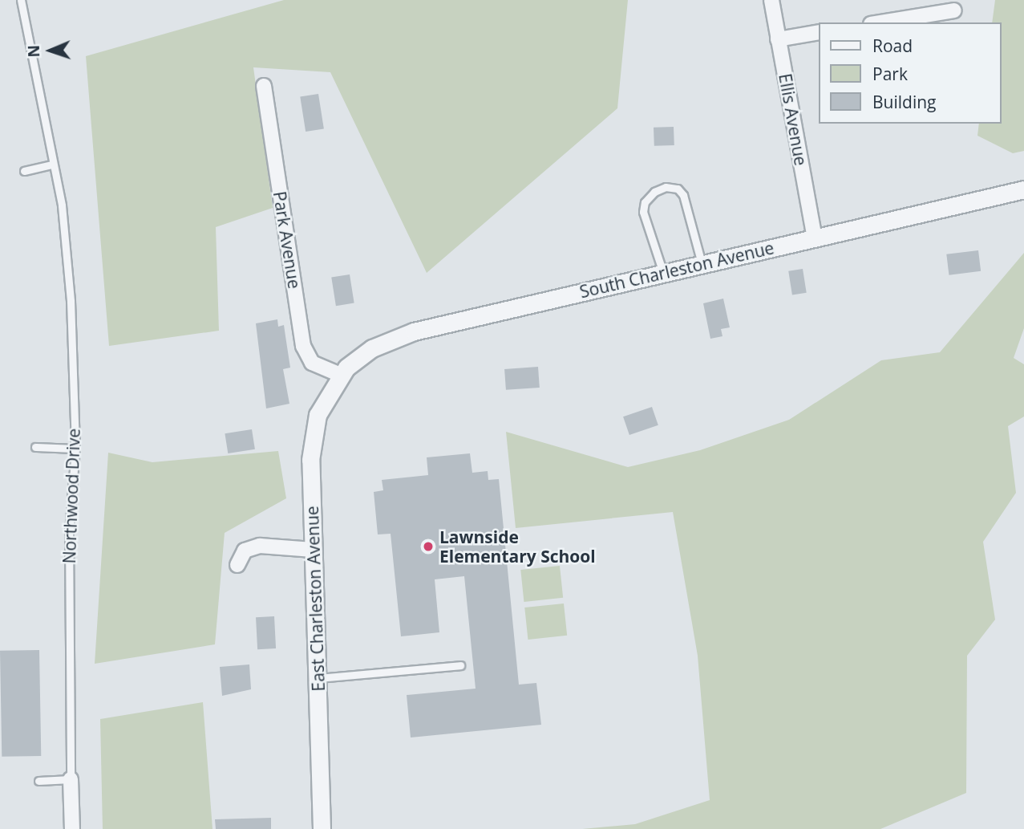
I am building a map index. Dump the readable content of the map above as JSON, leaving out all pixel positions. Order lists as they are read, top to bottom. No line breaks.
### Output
{"streets":{"street":["Ellis Avenue","Park Avenue","South Charleston Avenue","Northwood Drive","East Charleston Avenue"]},"crossings":[["Ellis Avenue","South Charleston Avenue"],["Park Avenue","South Charleston Avenue"],["Park Avenue","East Charleston Avenue"],["South Charleston Avenue","East Charleston Avenue"]],"places":["Lawnside Elementary School"],"legend":["Road","Park","Building"],"north":"left"}
